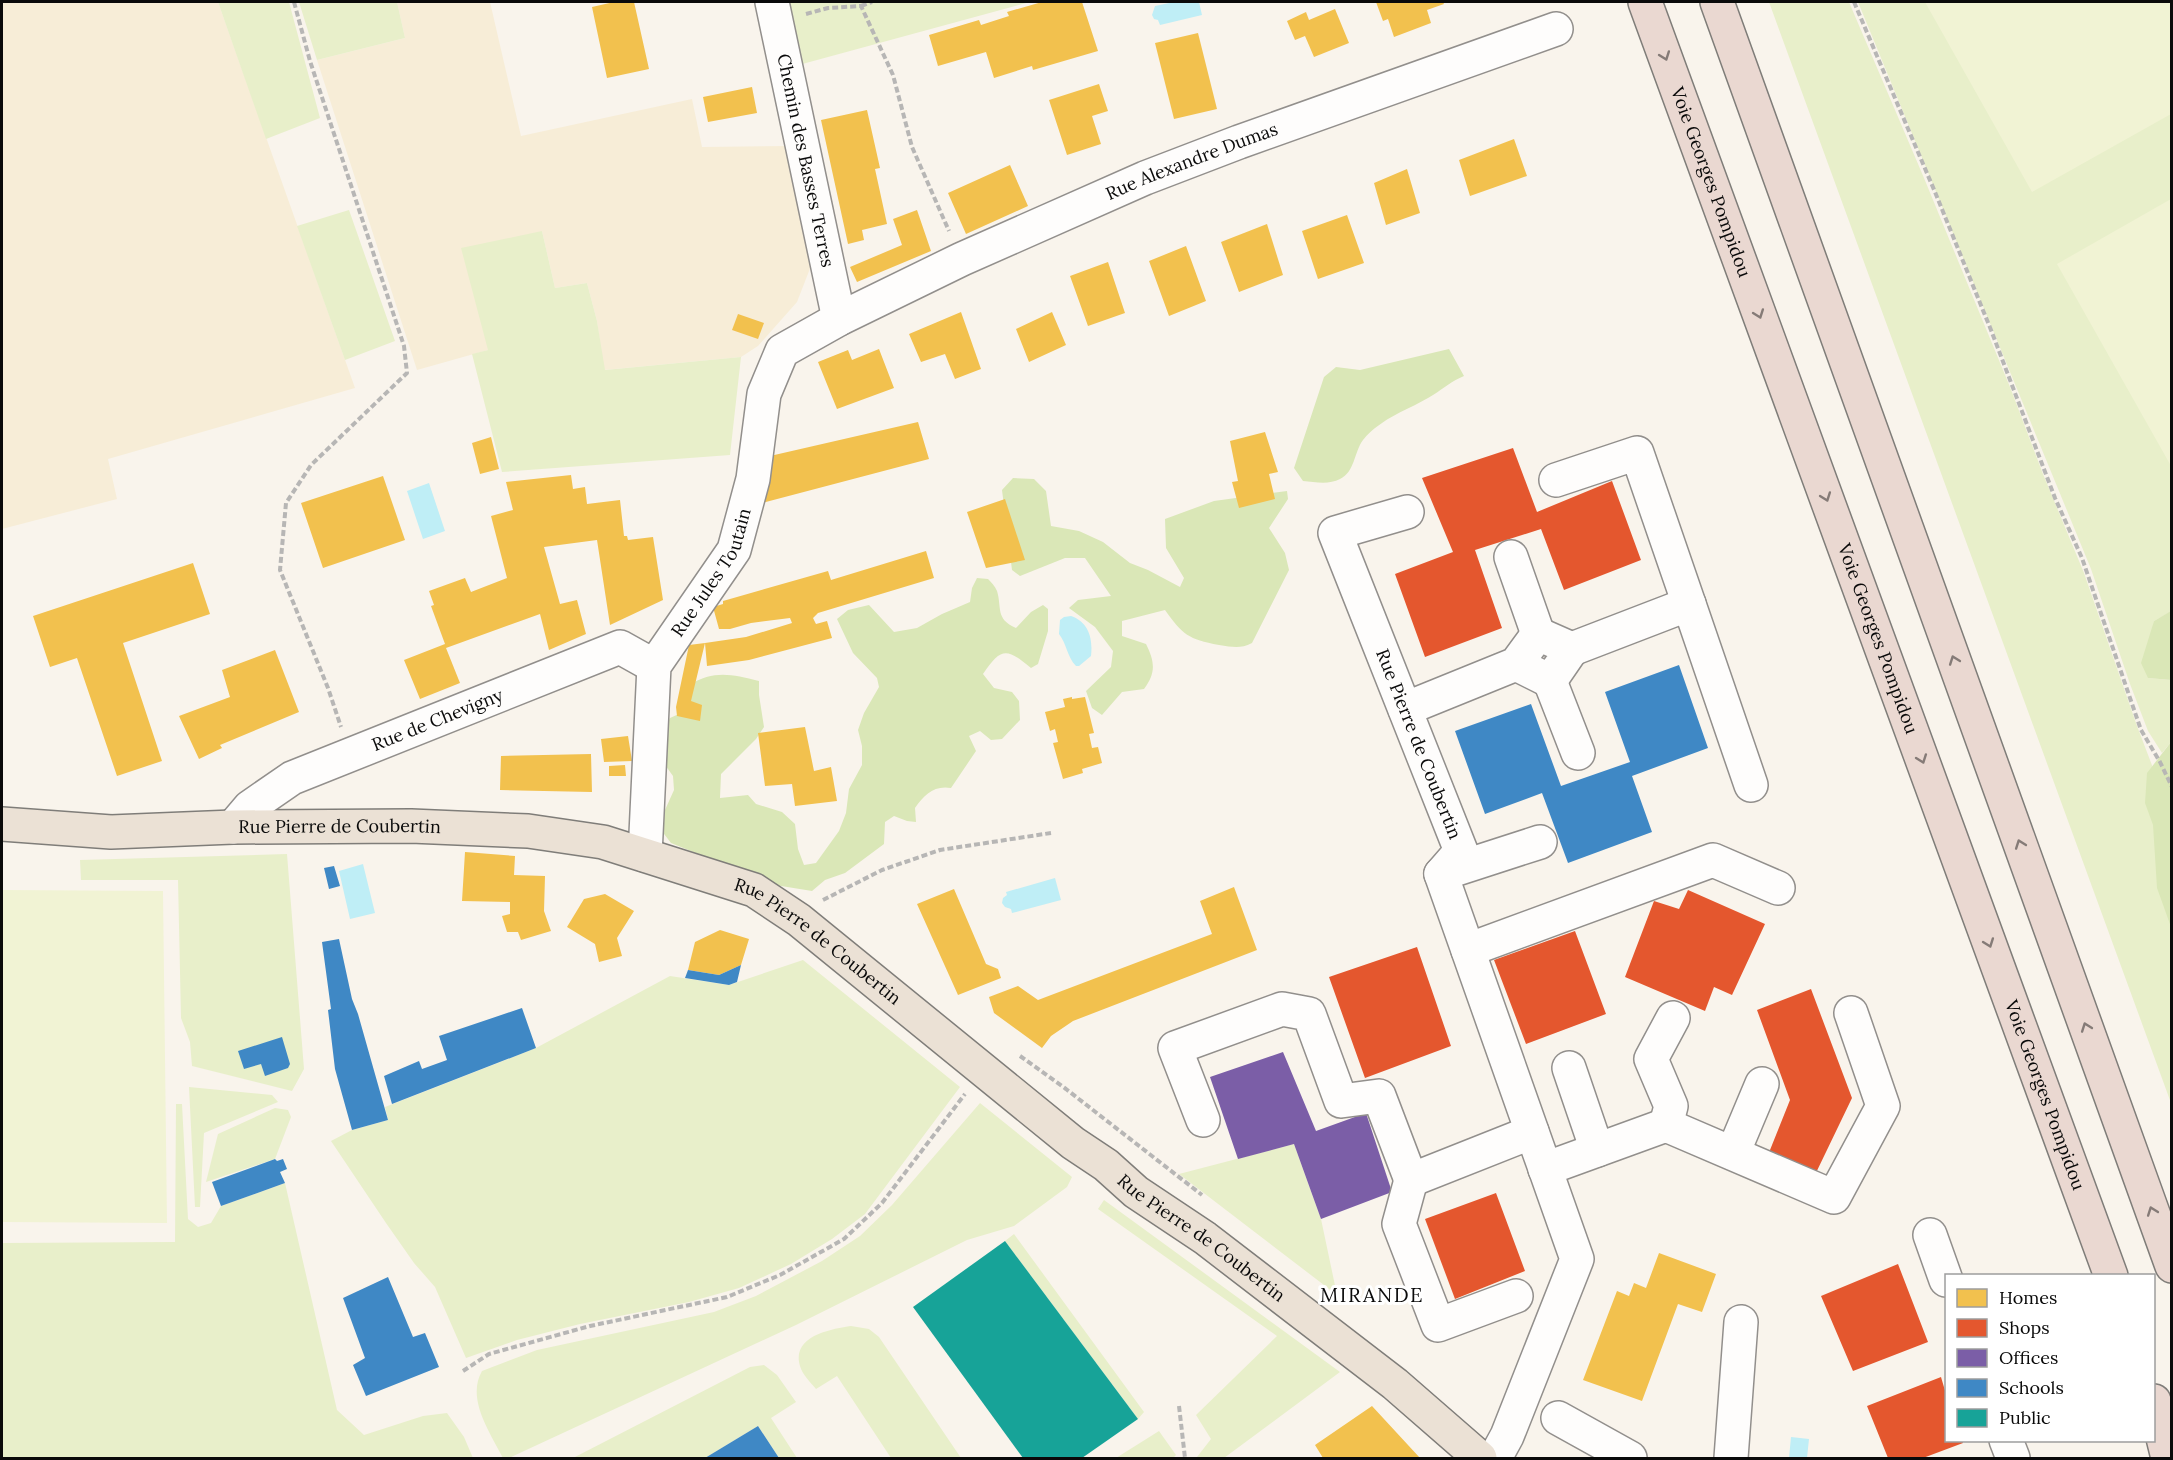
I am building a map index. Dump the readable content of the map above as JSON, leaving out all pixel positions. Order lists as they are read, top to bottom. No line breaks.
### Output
{"streets":{"highway":["Voie Georges Pompidou"],"main road":["Rue Pierre de Coubertin"],"street":["Chemin des Basses Terres","Rue Alexandre Dumas","Rue Jules Toutain","Rue de Chevigny"]},"crossings":[["Chemin des Basses Terres","Rue Alexandre Dumas"],["Chemin des Basses Terres","Rue Jules Toutain"],["Rue Alexandre Dumas","Rue Jules Toutain"],["Rue Jules Toutain","Rue de Chevigny"],["Rue de Chevigny","Rue Pierre de Coubertin"]],"districts":["MIRANDE"],"legend":["Homes","Shops","Offices","Schools","Public"]}
